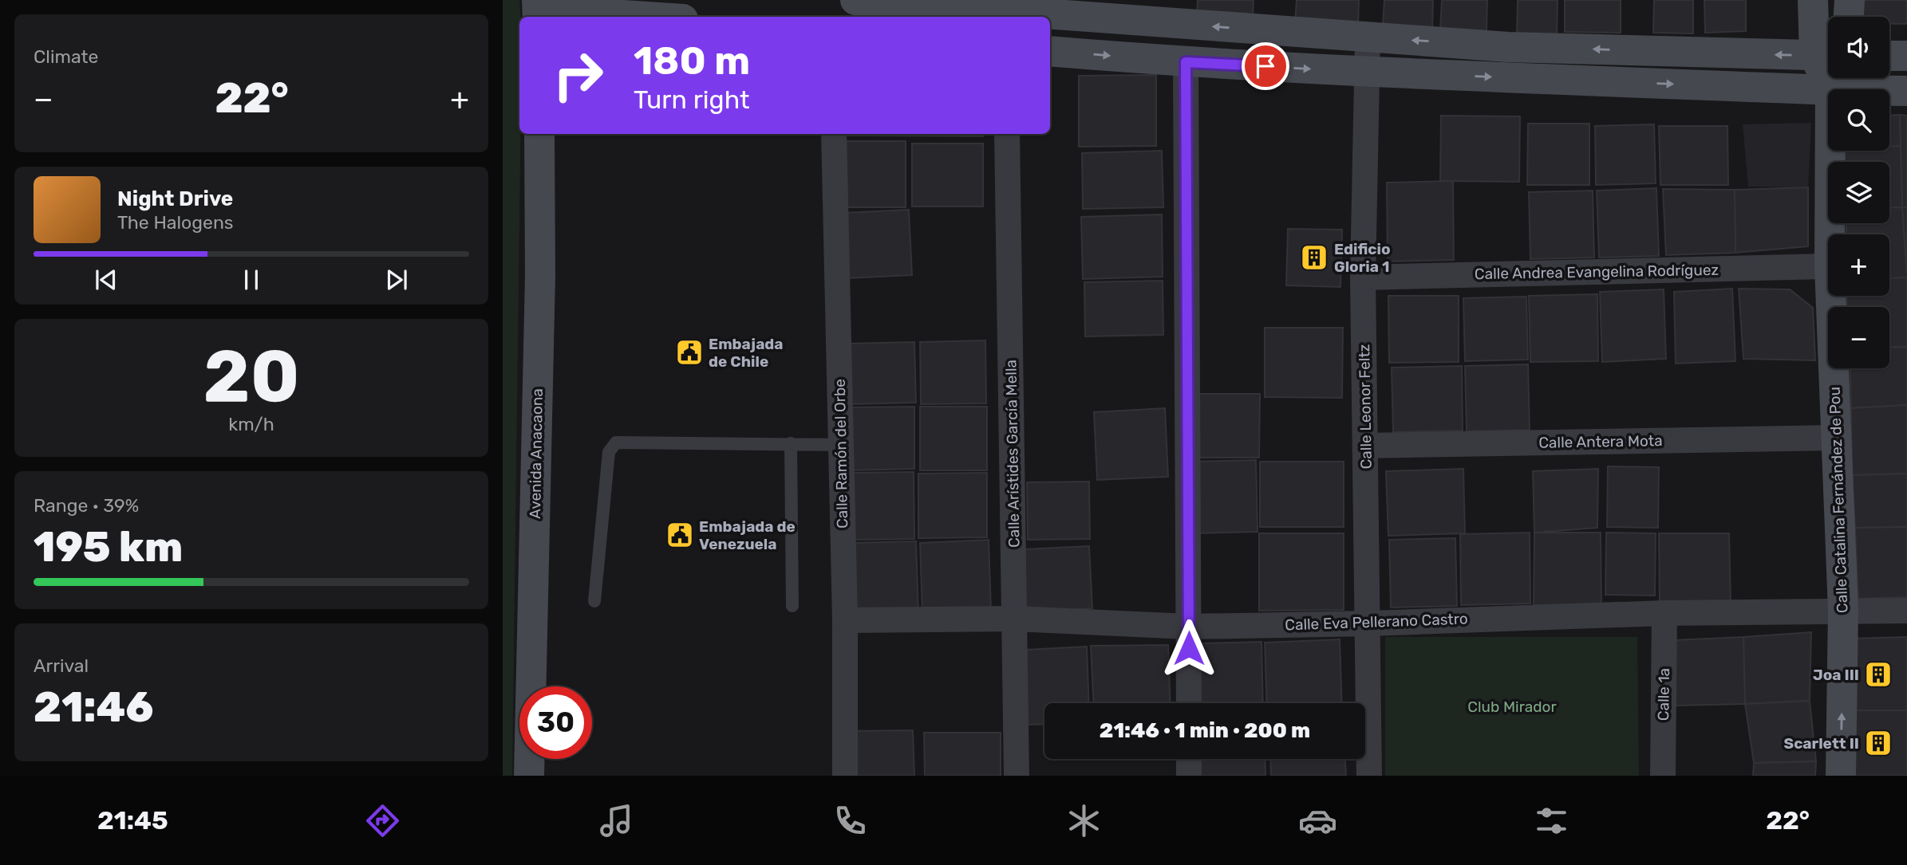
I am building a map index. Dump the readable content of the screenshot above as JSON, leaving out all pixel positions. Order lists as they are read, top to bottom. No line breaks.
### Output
{"streets":{"street":["Calle Andrea Evangelina Rodríguez","Calle Leonor Feltz","Calle Antera Mota","Avenida Anacaona","Calle Ramón del Orbe","Calle Arístides García Mella","Calle Catalina Fernández de Pou","Calle Eva Pellerano Castro","Calle 1a"]},"crossings":[["Calle Andrea Evangelina Rodríguez","Calle Leonor Feltz"],["Calle Leonor Feltz","Calle Antera Mota"],["Calle Leonor Feltz","Calle Eva Pellerano Castro"],["Calle Antera Mota","Calle Catalina Fernández de Pou"],["Calle Ramón del Orbe","Calle Eva Pellerano Castro"],["Calle Arístides García Mella","Calle Eva Pellerano Castro"],["Calle Catalina Fernández de Pou","Calle Eva Pellerano Castro"],["Calle Eva Pellerano Castro","Calle 1a"]],"parks":["Club Mirador"],"places":{"building":["Edificio Gloria 1","Joa III","Scarlett II"],"public building":["Embajada de Chile","Embajada de Venezuela"]},"page":{"tile":["Climate",["20","km/h"],["Range · 39%","195 km"],["Arrival","21:46"]],"map_buttons":["+","−"],"turn":["180 m","Turn right"],"heat":["−","22°","+"],"song":["Night Drive","The Halogens"],"limit":"30","trip":"21:46 · 1 min · 200 m","tabs":["21:45","22°"]}}
